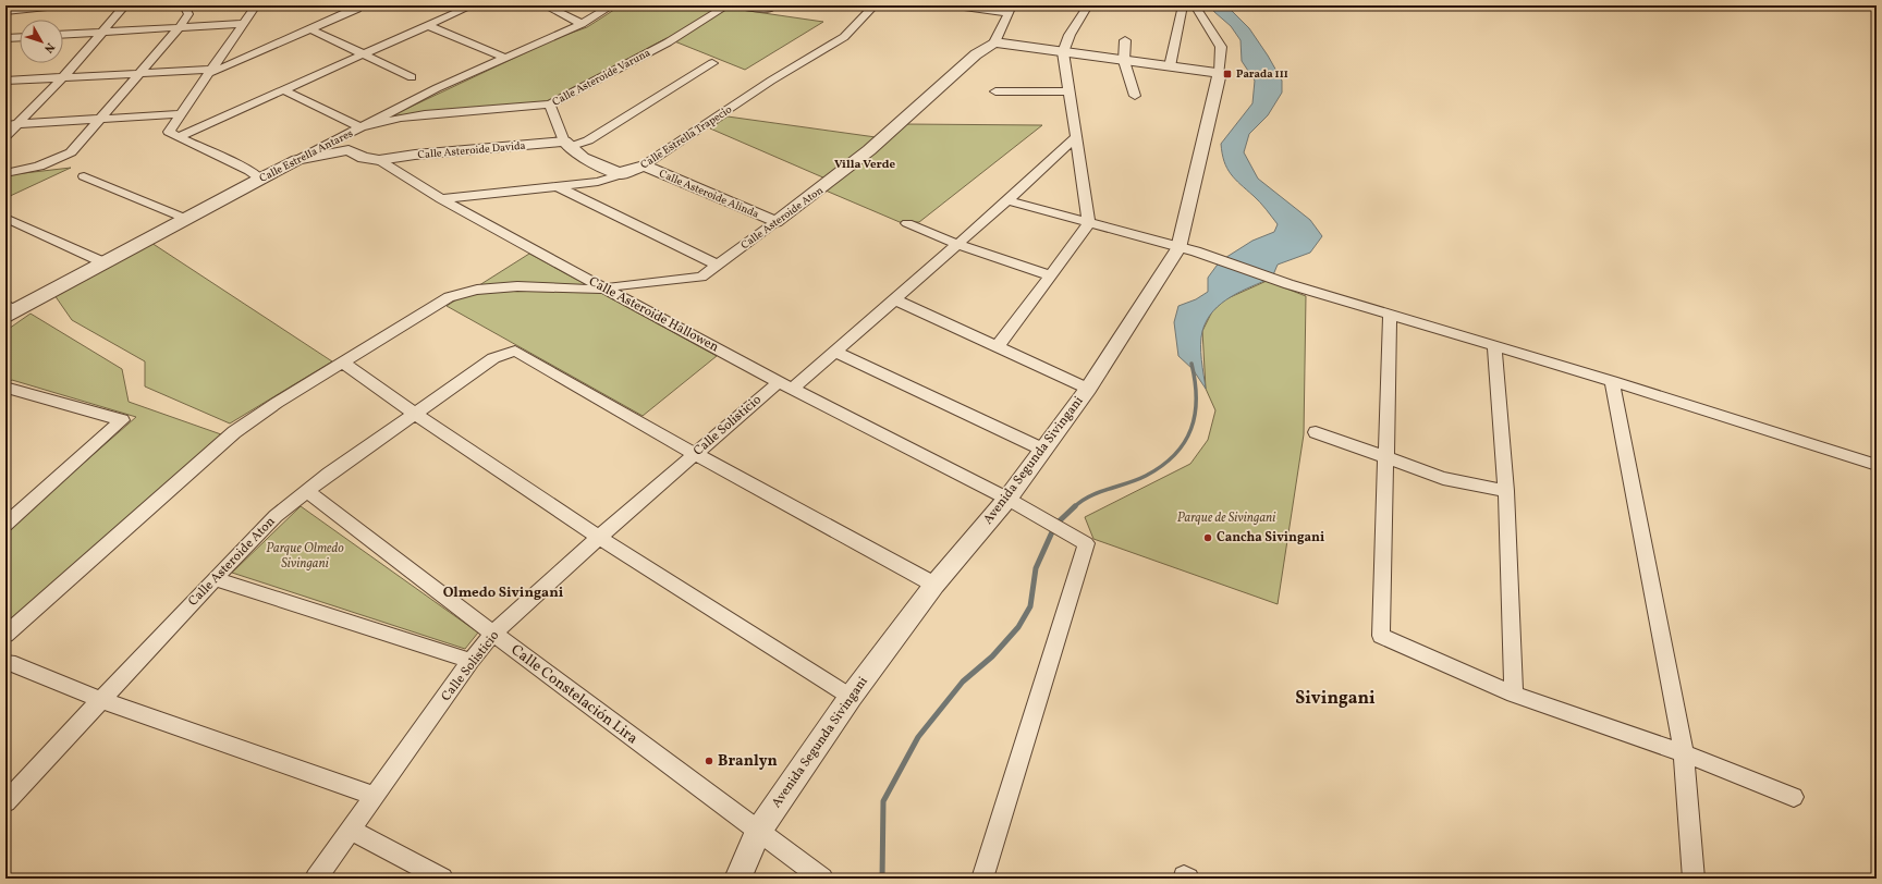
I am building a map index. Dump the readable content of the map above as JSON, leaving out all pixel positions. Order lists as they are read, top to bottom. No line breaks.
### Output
{"streets":{"street":["Calle Asteroide Varuna","Calle Estrella Trapecio","Calle Asteroide Davida","Calle Estrella Antares","Calle Asteroide Alinda","Calle Asteroide Aton","Calle Asteroide Hallowen","Calle Solisticio","Avenida Segunda Sivingani","Calle Constelación Lira"]},"crossings":[["Calle Asteroide Varuna","Calle Estrella Antares"],["Calle Estrella Trapecio","Calle Asteroide Alinda"],["Calle Estrella Trapecio","Calle Asteroide Hallowen"],["Calle Asteroide Davida","Calle Asteroide Hallowen"],["Calle Estrella Antares","Calle Asteroide Hallowen"],["Calle Asteroide Alinda","Calle Asteroide Aton"],["Calle Asteroide Aton","Calle Asteroide Hallowen"],["Calle Asteroide Aton","Calle Solisticio"],["Calle Asteroide Aton","Calle Constelación Lira"],["Calle Asteroide Hallowen","Calle Solisticio"],["Calle Asteroide Hallowen","Avenida Segunda Sivingani"],["Calle Solisticio","Calle Constelación Lira"],["Avenida Segunda Sivingani","Calle Constelación Lira"]],"districts":["Villa Verde","Olmedo Sivingani","Sivingani"],"parks":["Parque de Sivingani","Parque Olmedo Sivingani"],"places":{"transit":["Parada 111"],"other":["Cancha Sivingani","Branlyn"]},"north":"bottom right"}
